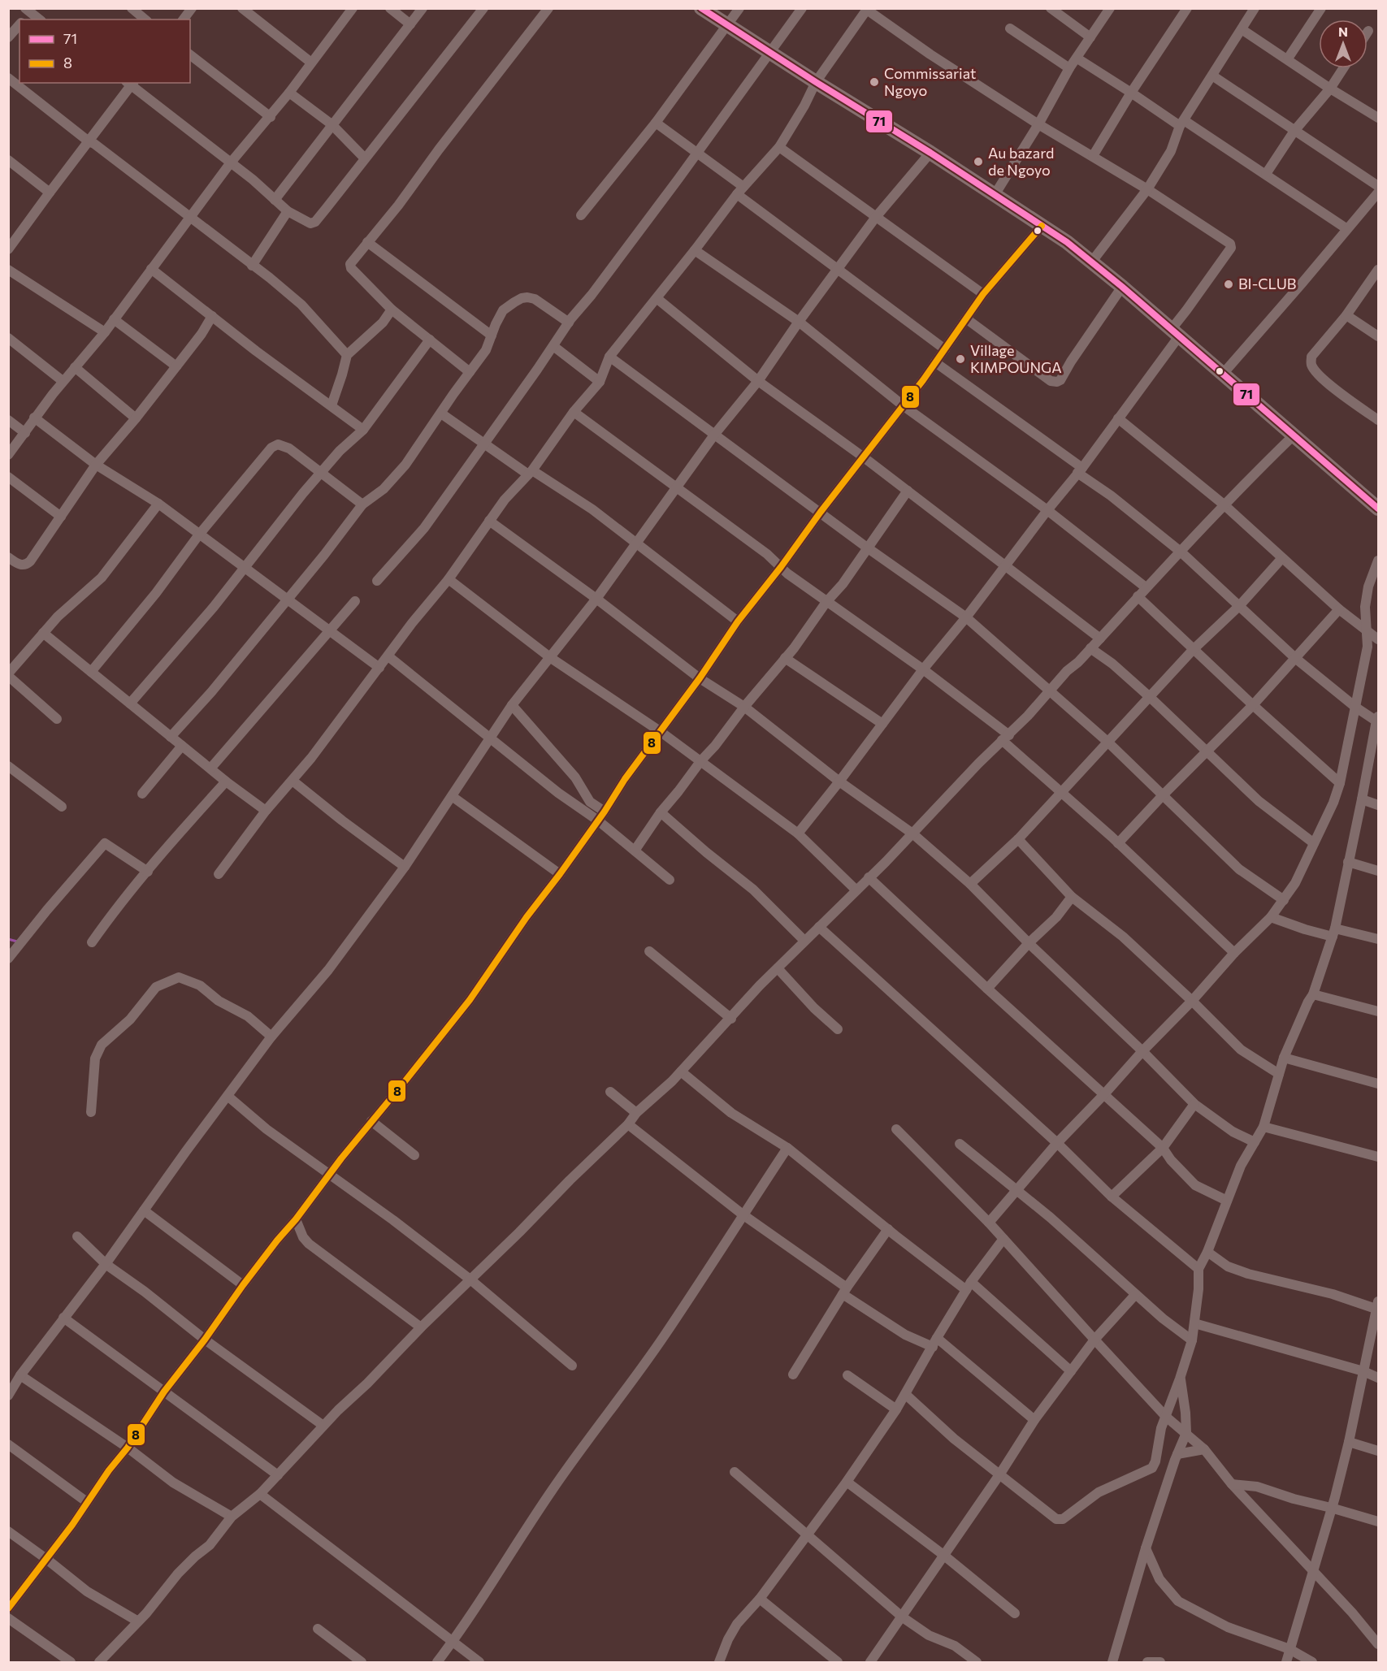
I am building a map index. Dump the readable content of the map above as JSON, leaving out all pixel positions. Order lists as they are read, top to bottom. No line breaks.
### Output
{"places":["Commissariat Ngoyo","Au bazard de Ngoyo","BI-CLUB","Village KIMPOUNGA"],"lines":["transit line 71","transit line 8"],"legend":["71","8"],"north":"top"}
